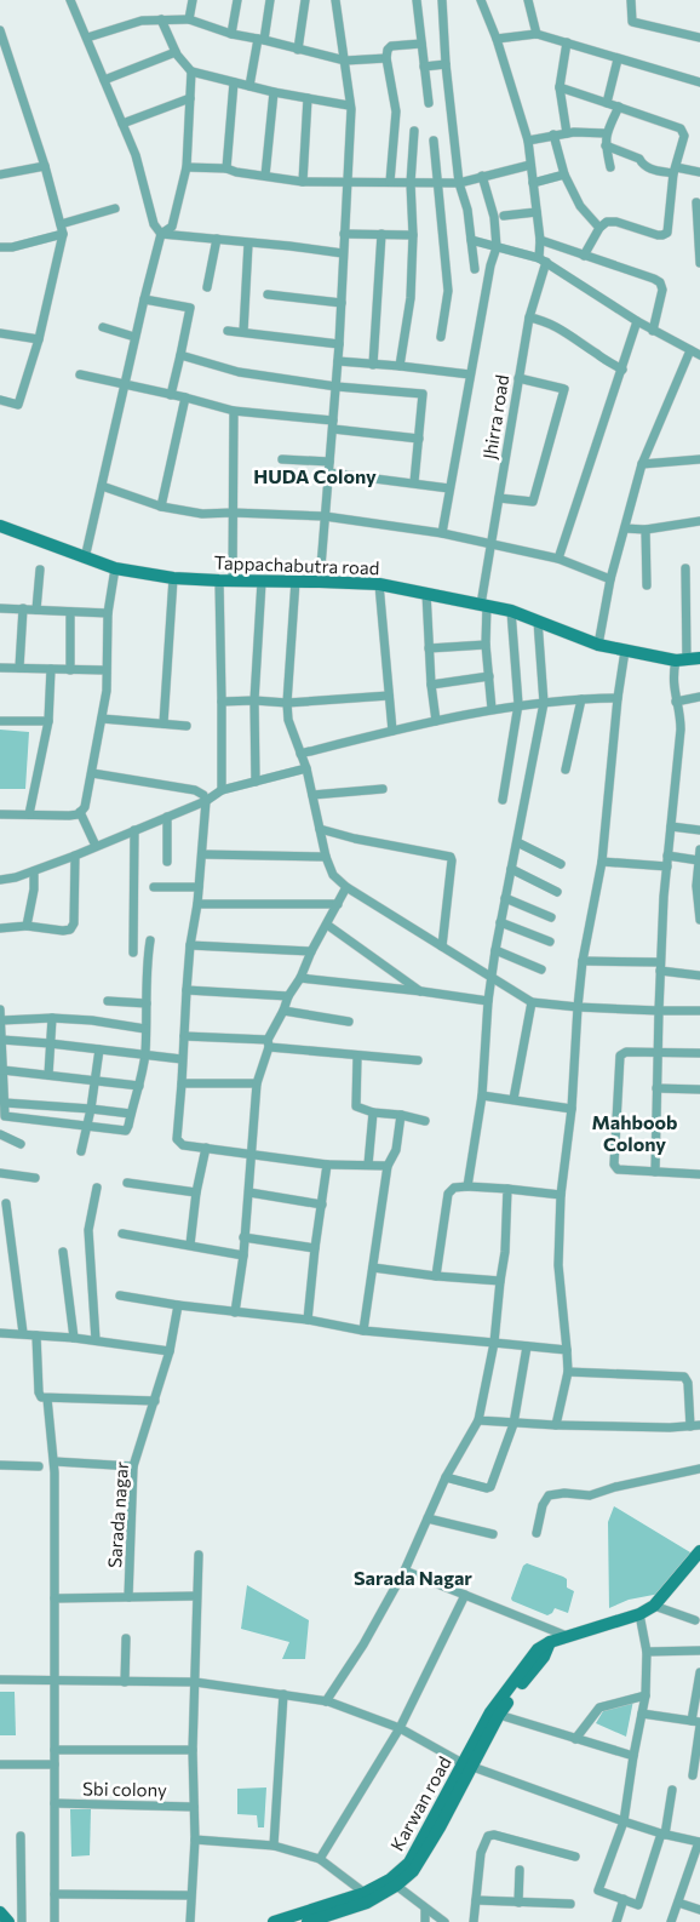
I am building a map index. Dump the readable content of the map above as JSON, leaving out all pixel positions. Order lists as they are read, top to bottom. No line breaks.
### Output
{"streets":{"street":["Jhirra road","Tappachabutra road","Sarada nagar","Sbi colony","Karwan road"]},"crossings":[["Jhirra road","Tappachabutra road"]],"districts":["HUDA Colony","Mahboob Colony","Sarada Nagar"]}
